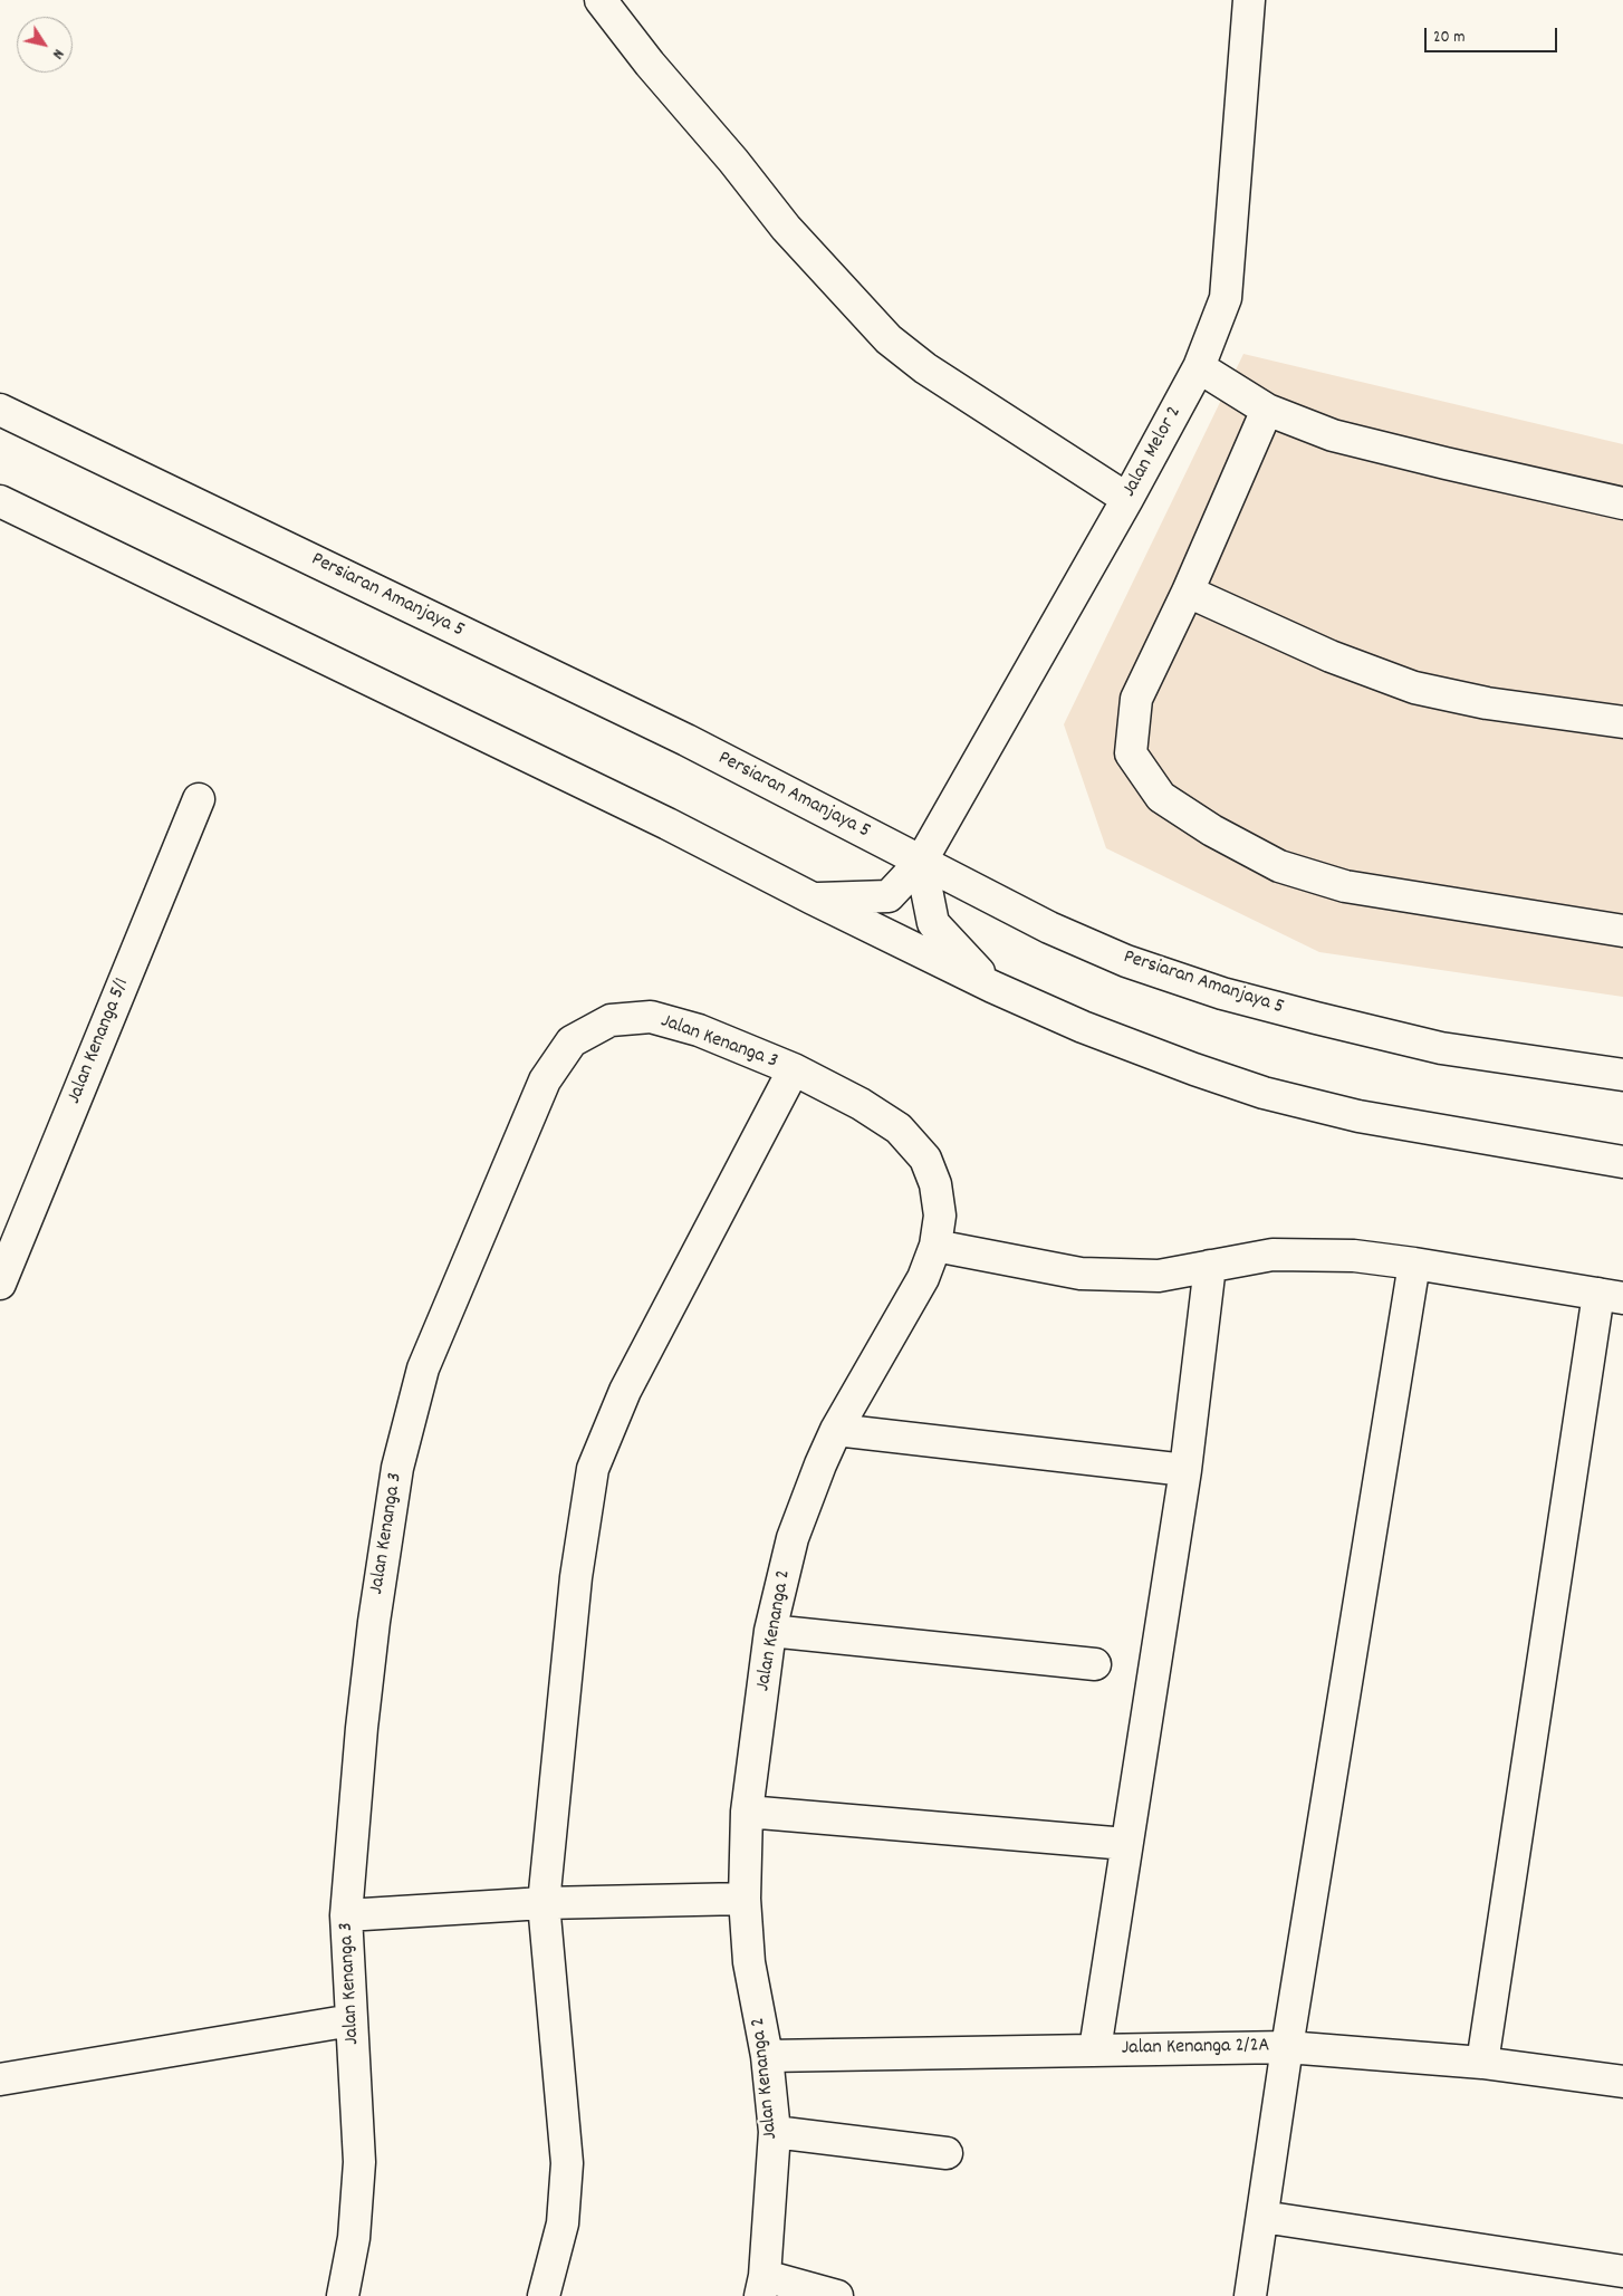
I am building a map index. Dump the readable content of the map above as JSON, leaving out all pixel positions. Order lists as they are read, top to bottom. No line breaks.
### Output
{"streets":{"street":["Jalan Melor 2","Persiaran Amanjaya 5","Jalan Kenanga 5/1","Jalan Kenanga 3","Jalan Kenanga 2","Jalan Kenanga 2/2A"]},"crossings":[["Jalan Melor 2","Persiaran Amanjaya 5"],["Jalan Kenanga 3","Jalan Kenanga 2"],["Jalan Kenanga 2","Jalan Kenanga 2/2A"]],"scale_bar":"20 m","north":"bottom right"}
